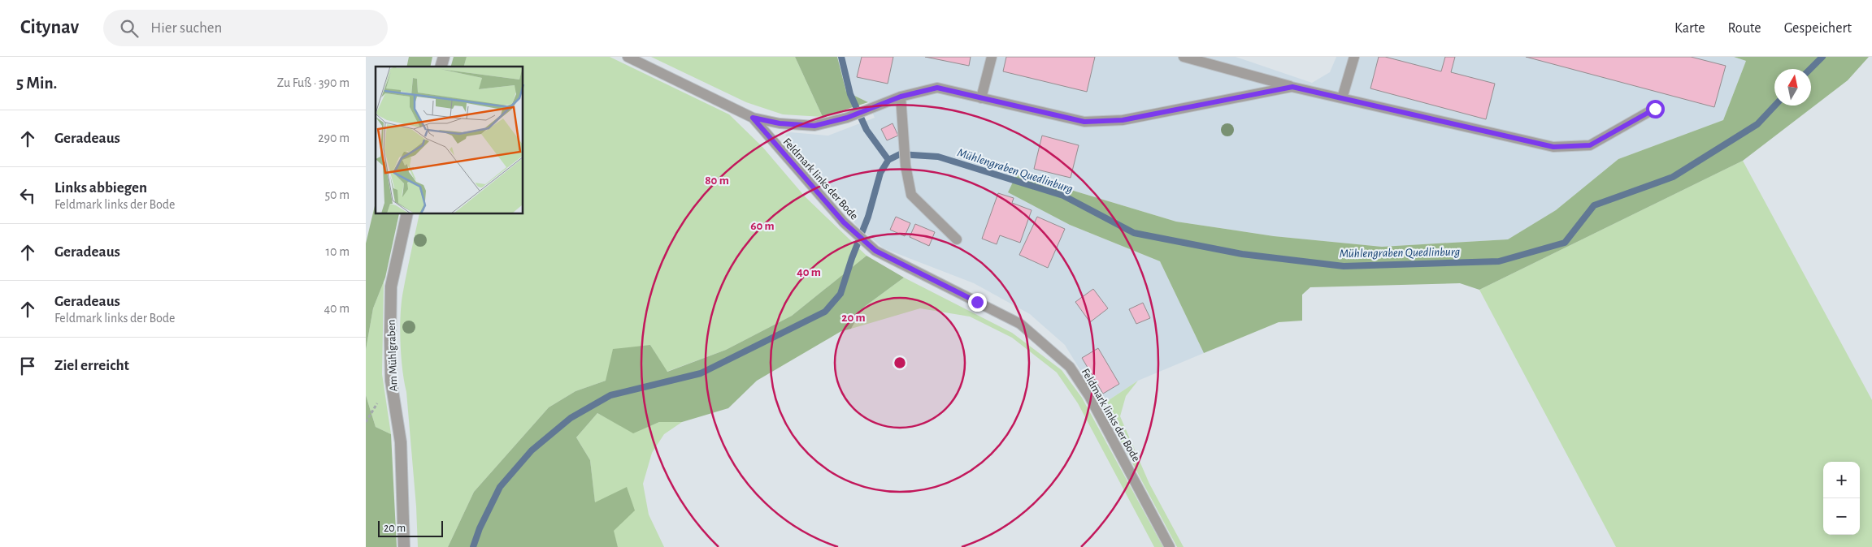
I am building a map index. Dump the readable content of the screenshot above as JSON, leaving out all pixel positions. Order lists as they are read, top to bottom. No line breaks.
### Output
{"streets":{"street":["Am Mühlgraben"],"lane":["Feldmark links der Bode"]},"water":["Mühlengraben Quedlinburg"],"scale_bar":"20 m","north":"top","page":{"header":"Citynav","search":"Hier suchen","nav":["Karte","Route","Gespeichert"],"heading":["5 Min.","Zu Fuß · 390 m"],"list":[["Geradeaus","290 m"],["Links abbiegen","Feldmark links der Bode","50 m"],["Geradeaus","10 m"],["Geradeaus","Feldmark links der Bode","40 m"],"Ziel erreicht"],"map_buttons":["+","−"],"scale":"20 m"},"rings":["80 m","60 m","40 m","20 m"]}
